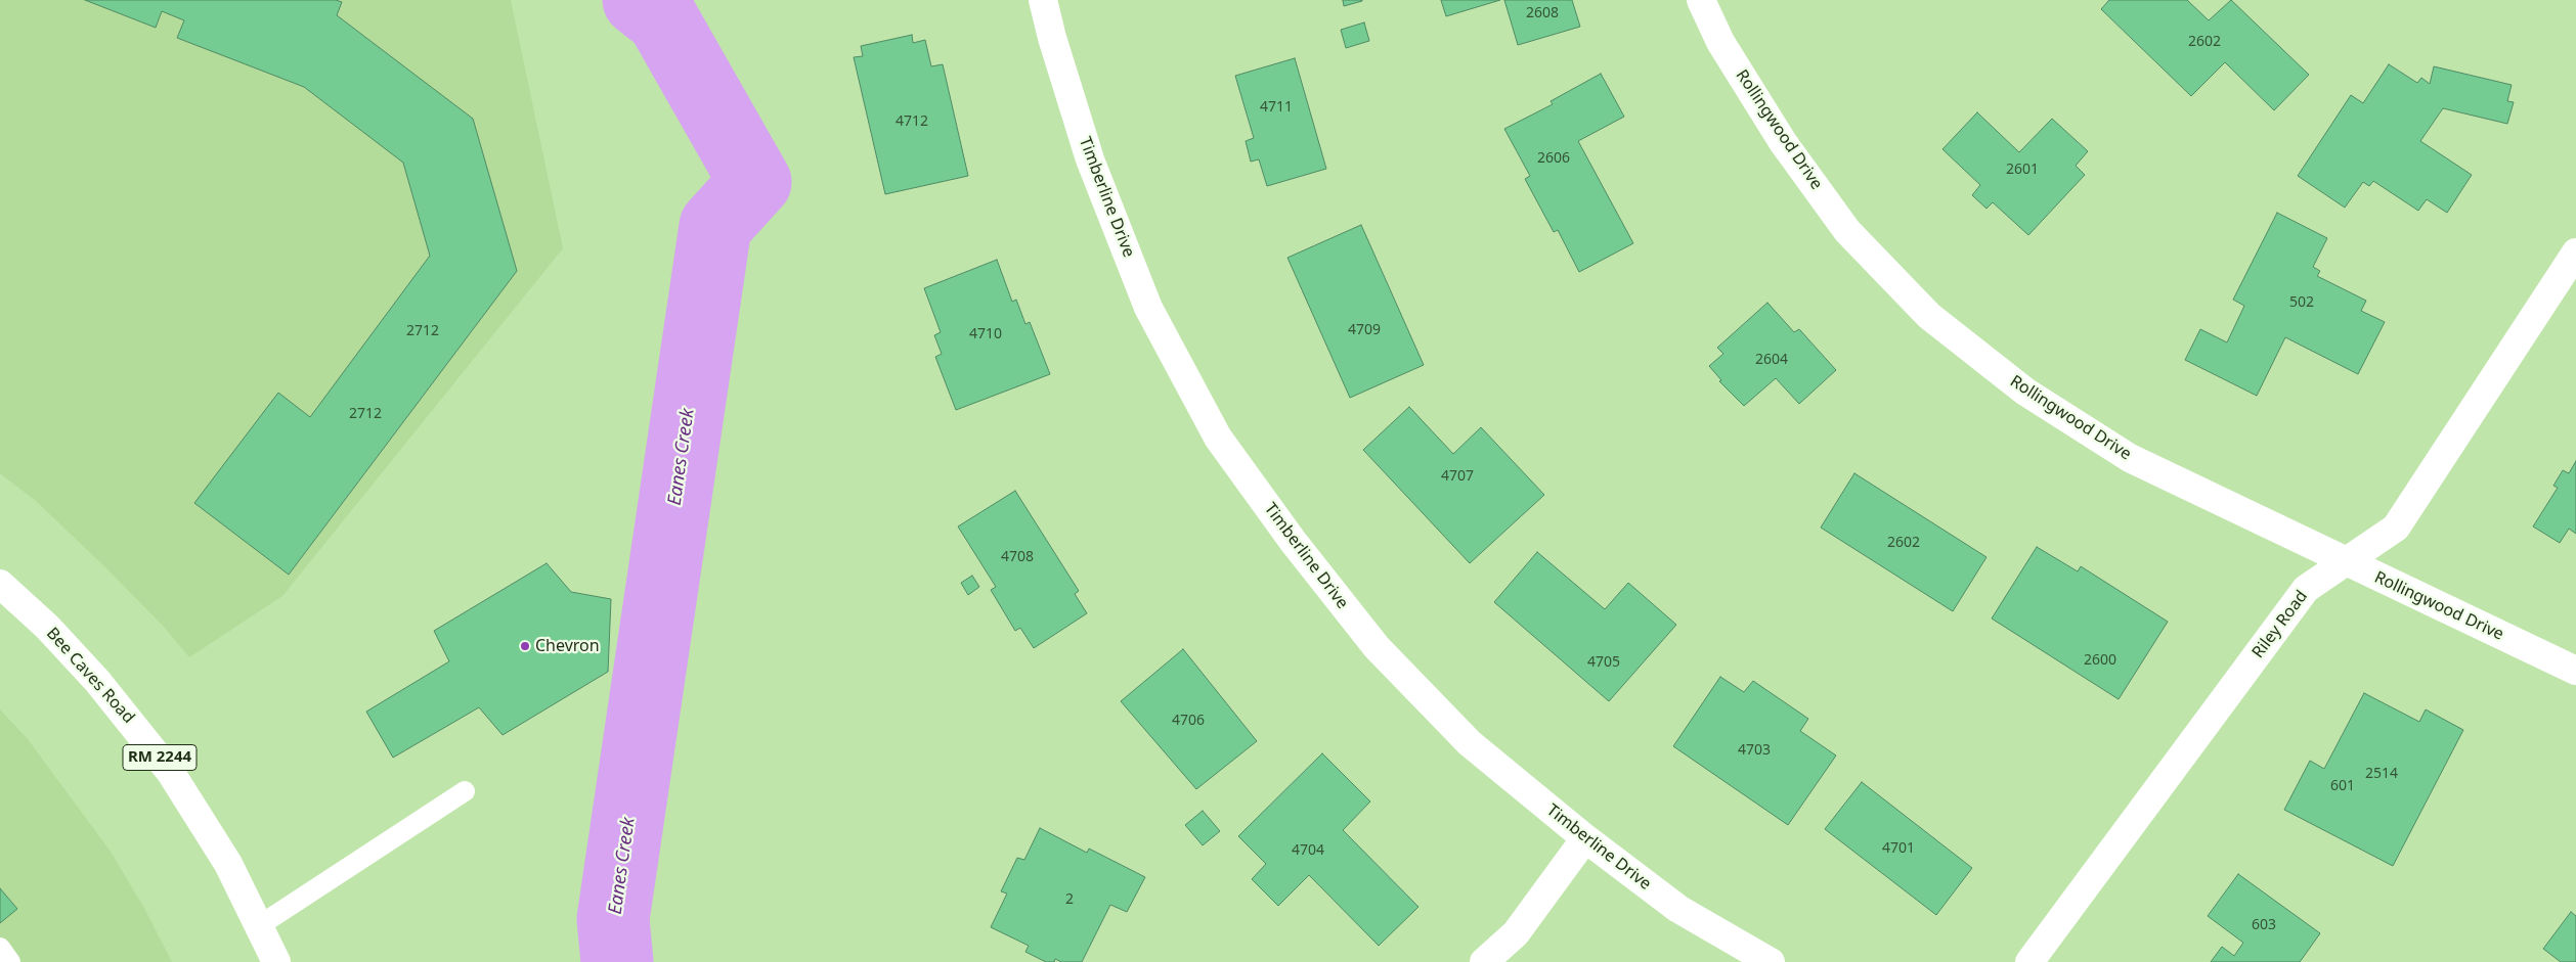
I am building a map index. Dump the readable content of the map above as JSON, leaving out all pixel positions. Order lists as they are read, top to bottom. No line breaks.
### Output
{"streets":{"street":["Rollingwood Drive","Timberline Drive","Riley Road","Bee Caves Road","RM 2244"]},"crossings":[["Rollingwood Drive","Riley Road"]],"water":["Eanes Creek"],"places":["Chevron"],"house_numbers":["2608","2602","4711","4712","2606","2601","502","4709","2712","4710","2604","2712","4707","2602","4708","2600","4705","4706","4703","2514","601","4701","4704","2","603"]}
